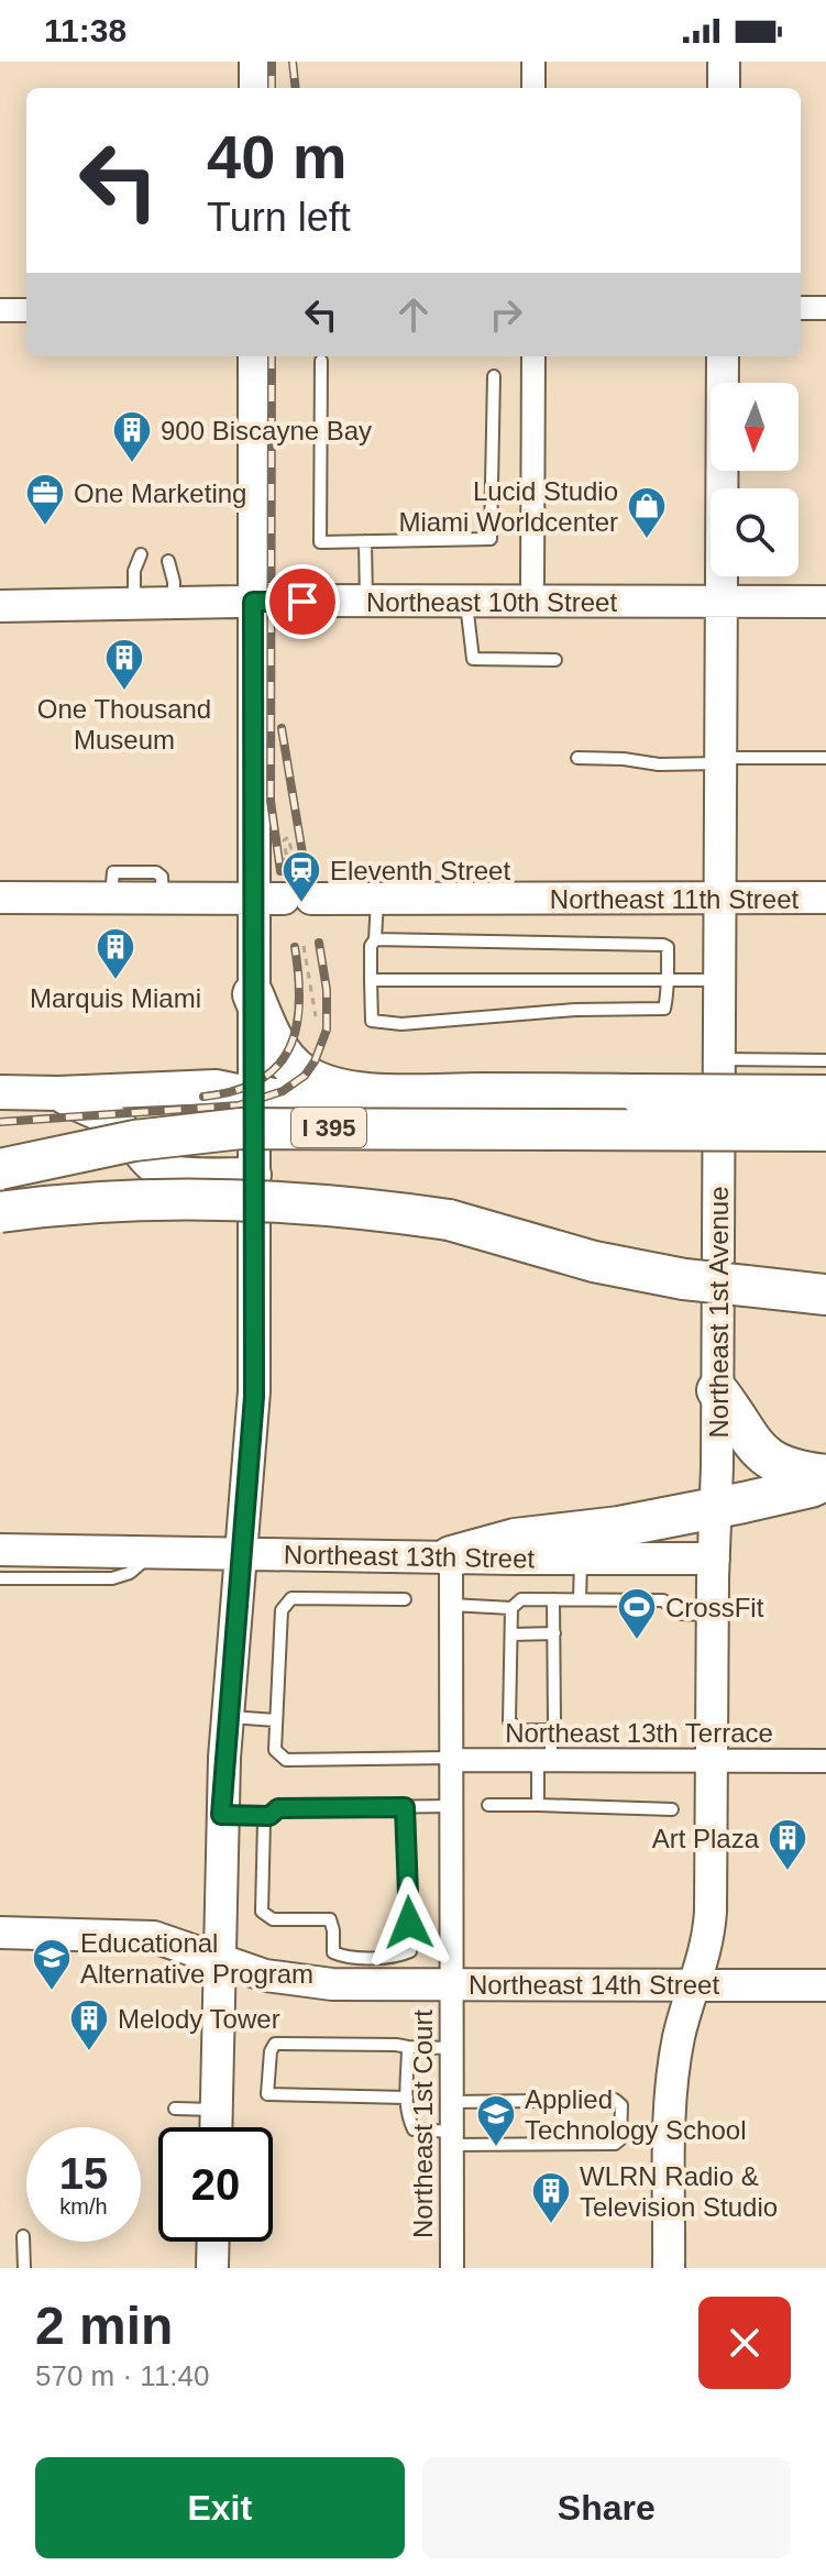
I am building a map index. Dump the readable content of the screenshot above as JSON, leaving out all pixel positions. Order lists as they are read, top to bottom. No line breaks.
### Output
{"streets":{"highway":["I 395"],"main road":["Northeast 10th Street","Northeast 11th Street","Northeast 1st Avenue","Northeast 13th Street","Northeast 14th Street"],"street":["Northeast 13th Terrace","Northeast 1st Court"]},"crossings":[["Northeast 10th Street","Northeast 1st Avenue"],["Northeast 11th Street","Northeast 1st Avenue"],["Northeast 1st Avenue","Northeast 13th Street"],["Northeast 1st Avenue","Northeast 13th Terrace"],["Northeast 1st Avenue","Northeast 14th Street"],["Northeast 13th Street","Northeast 1st Court"],["Northeast 13th Terrace","Northeast 1st Court"],["Northeast 14th Street","Northeast 1st Court"]],"places":{"building":["900 Biscayne Bay","One Thousand Museum","Marquis Miami","Art Plaza","Melody Tower","WLRN Radio & Television Studio"],"office":["One Marketing"],"shop":["Lucid Studio Miami Worldcenter"],"station":["Eleventh Street"],"sports":["CrossFit"],"school or university":["Educational Alternative Program","Applied Technology School"]},"north":"bottom","page":{"status":"11:38","turn":["40 m","Turn left"],"speed":"15 km/h","limit":"20","heading":["2 min","570 m · 11:40"],"buttons":["Exit","Share"]}}
